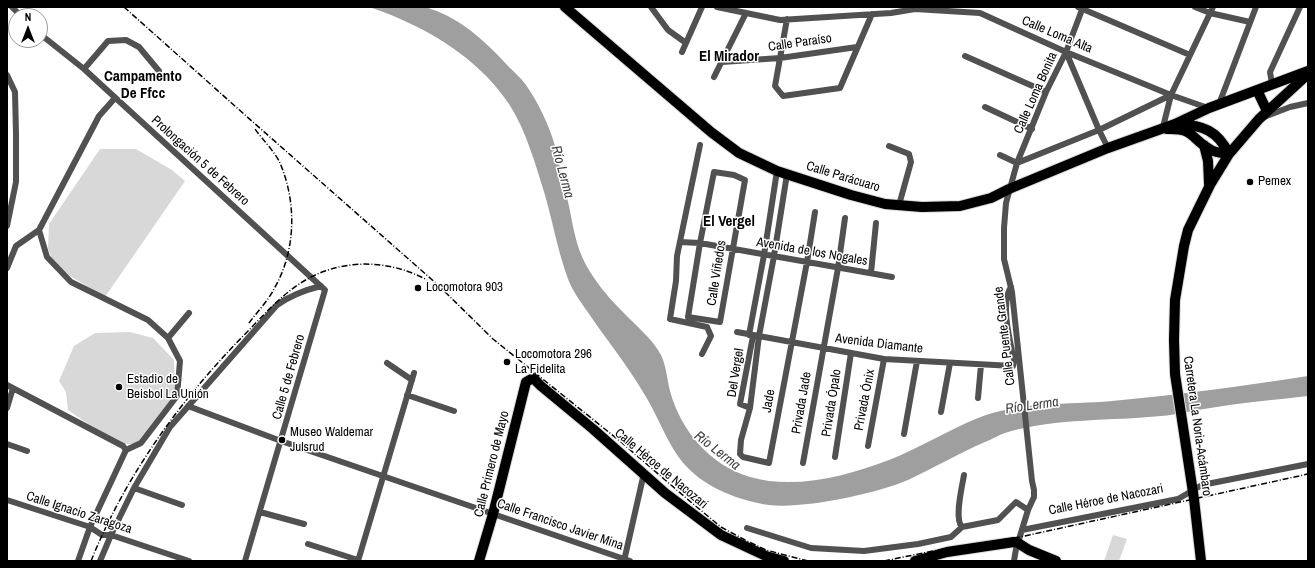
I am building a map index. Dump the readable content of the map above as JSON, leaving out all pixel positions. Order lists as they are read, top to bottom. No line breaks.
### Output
{"streets":{"main road":["Calle Parácuaro","Carretera La Noria-Acámbaro","Calle Primero de Mayo","Calle Héroe de Nacozari"],"street":["Calle Loma Alta","Calle Paraíso","Calle Loma Bonita","Prolongación 5 de Febrero","Avenida de los Nogales","Calle Viñedos","Calle Puente Grande","Avenida Diamante","Del Vergel","Calle 5 de Febrero","Privada Ónix","Jade","Privada Jade","Privada Ópalo","Calle Ignacio Zaragoza","Calle Francisco Javier Mina"]},"crossings":[["Calle Loma Alta","Calle Loma Bonita"],["Calle Loma Bonita","Calle Parácuaro"],["Calle Loma Bonita","Calle Puente Grande"],["Prolongación 5 de Febrero","Calle 5 de Febrero"],["Calle Parácuaro","Calle Puente Grande"],["Avenida de los Nogales","Calle Viñedos"],["Avenida de los Nogales","Jade"],["Avenida de los Nogales","Privada Jade"],["Calle Puente Grande","Avenida Diamante"],["Calle Puente Grande","Calle Héroe de Nacozari"],["Avenida Diamante","Del Vergel"],["Avenida Diamante","Privada Ónix"],["Avenida Diamante","Jade"],["Avenida Diamante","Privada Jade"],["Avenida Diamante","Privada Ópalo"],["Del Vergel","Jade"],["Calle 5 de Febrero","Calle Francisco Javier Mina"],["Carretera La Noria-Acámbaro","Calle Héroe de Nacozari"],["Calle Primero de Mayo","Calle Héroe de Nacozari"],["Calle Primero de Mayo","Calle Francisco Javier Mina"]],"districts":["El Mirador","Campamento De Ffcc","El Vergel"],"water":["Río Lerma"],"places":["Pemex","Locomotora 903","Locomotora 296 La Fidelita","Estadio de Beisbol La Unión","Museo Waldemar Julsrud"],"north":"top"}
